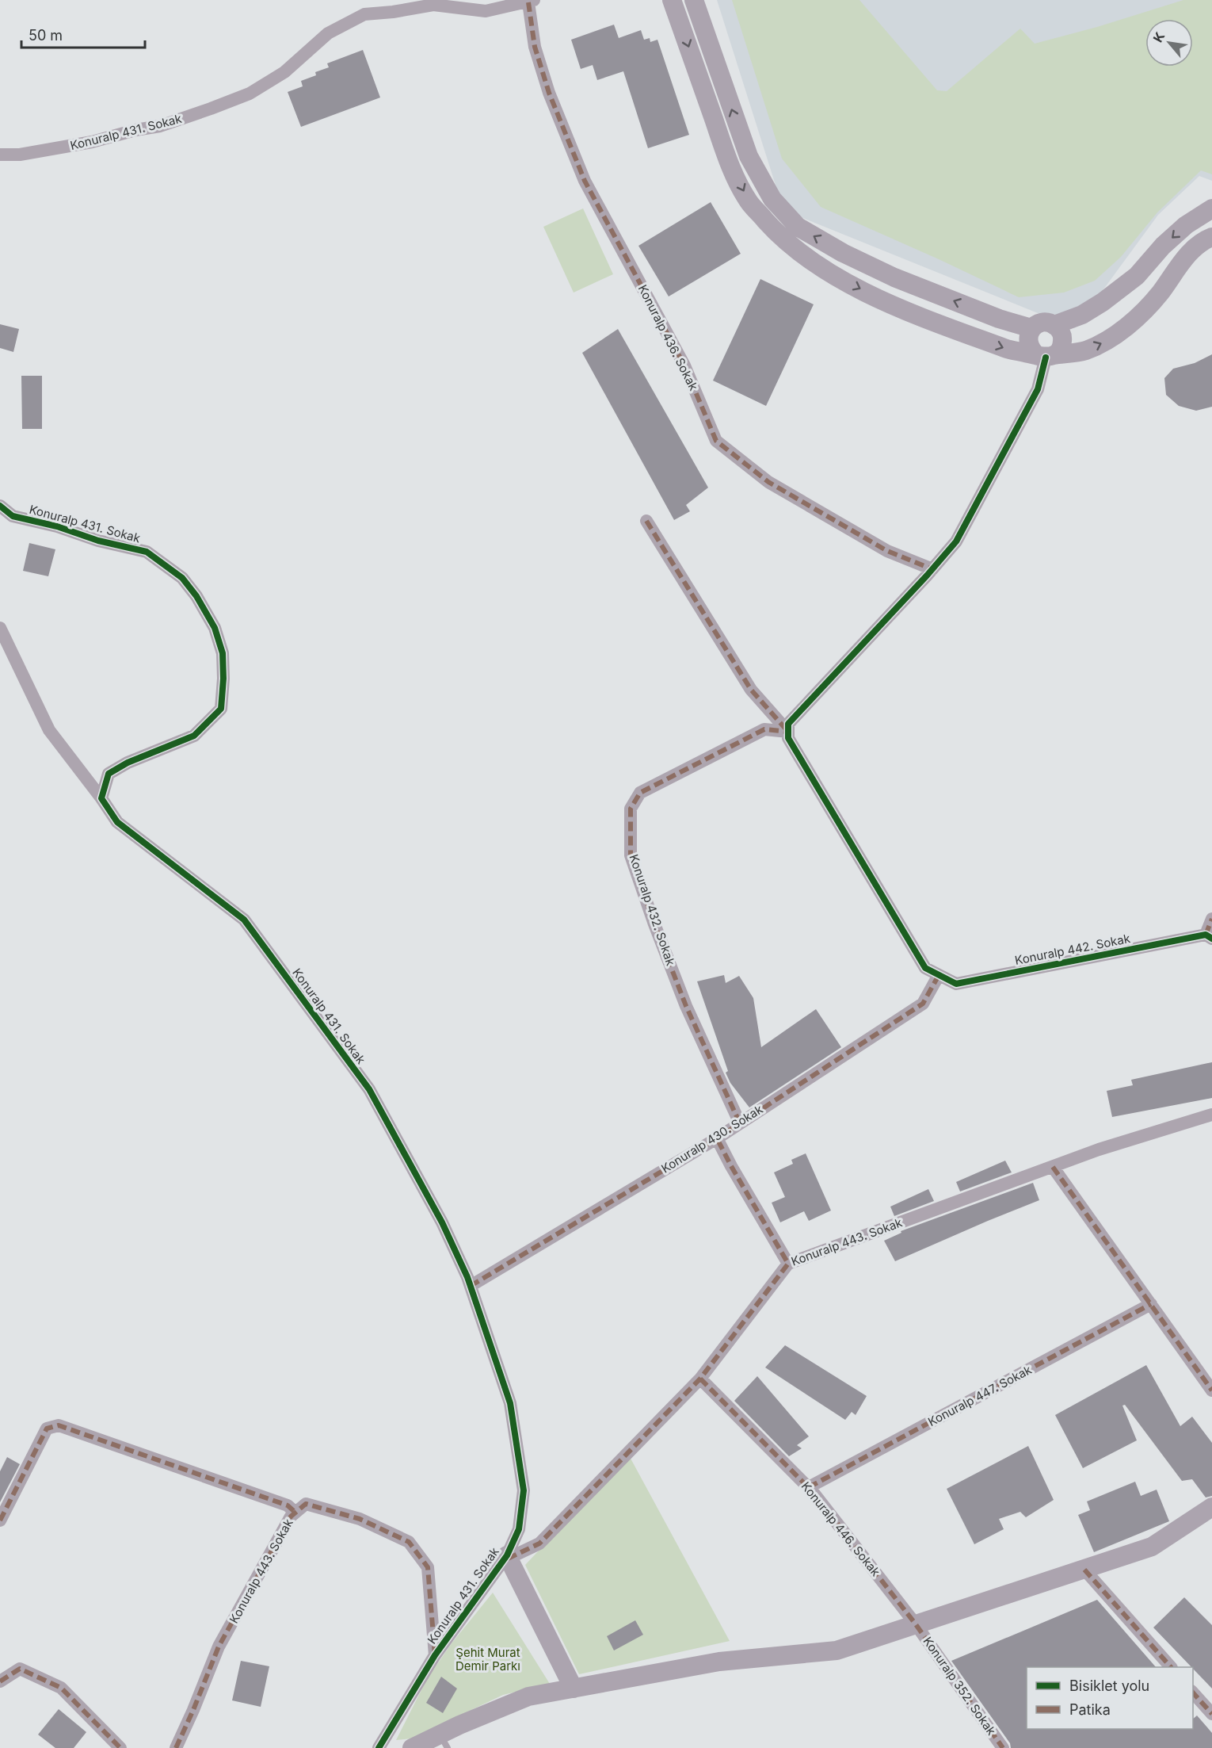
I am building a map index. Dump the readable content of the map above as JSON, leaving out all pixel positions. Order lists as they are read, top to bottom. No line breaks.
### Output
{"streets":{"street":["Konuralp 431. Sokak","Konuralp 436. Sokak","Konuralp 432. Sokak","Konuralp 442. Sokak","Konuralp 430. Sokak","Konuralp 443. Sokak","Konuralp 447. Sokak","Konuralp 446. Sokak","Konuralp 352. Sokak"]},"crossings":[["Konuralp 431. Sokak","Konuralp 436. Sokak"],["Konuralp 431. Sokak","Konuralp 430. Sokak"],["Konuralp 431. Sokak","Konuralp 443. Sokak"],["Konuralp 432. Sokak","Konuralp 442. Sokak"],["Konuralp 432. Sokak","Konuralp 430. Sokak"],["Konuralp 442. Sokak","Konuralp 430. Sokak"],["Konuralp 443. Sokak","Konuralp 446. Sokak"],["Konuralp 447. Sokak","Konuralp 446. Sokak"],["Konuralp 446. Sokak","Konuralp 352. Sokak"]],"parks":["Şehit Murat Demir Parkı"],"legend":["Bisiklet yolu","Patika"],"scale_bar":"50 m","north":"top left"}
